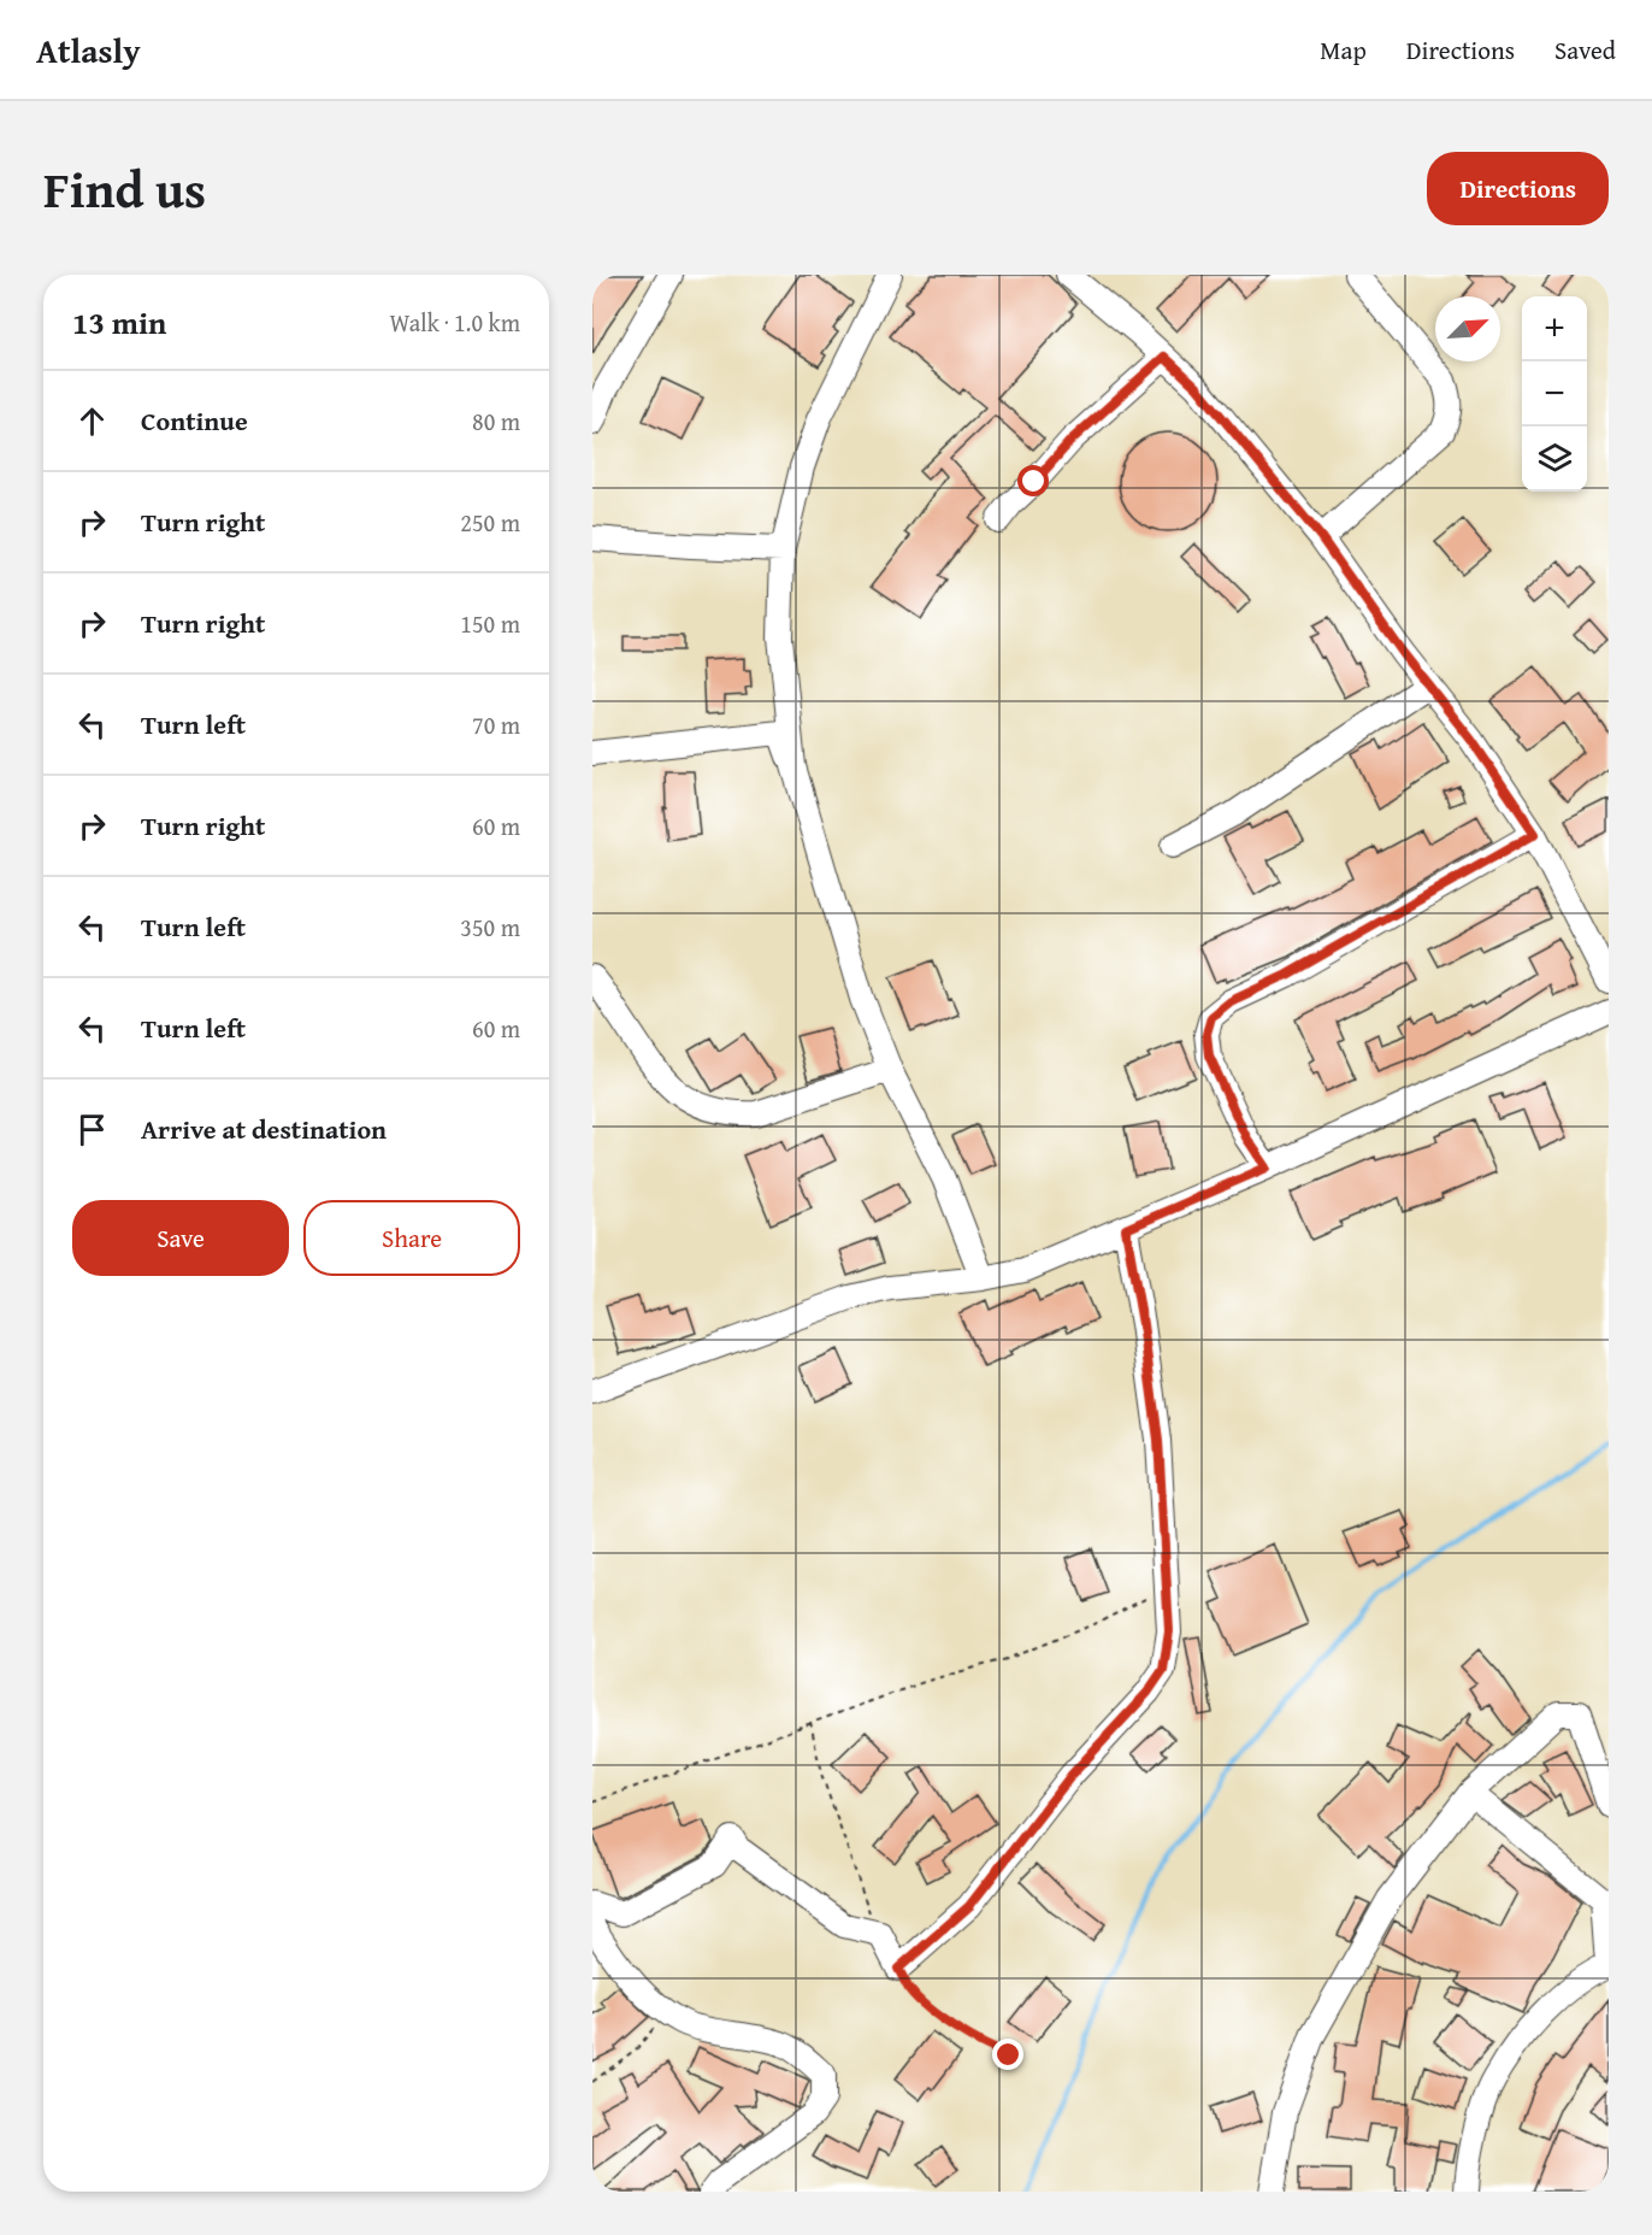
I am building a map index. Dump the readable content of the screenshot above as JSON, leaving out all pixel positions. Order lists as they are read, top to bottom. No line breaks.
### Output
{"north":"top right","page":{"header":"Atlasly","nav":["Map","Directions","Saved"],"title":"Find us","buttons":["Directions",["Save","Share"]],"heading":["13 min","Walk · 1.0 km"],"map_buttons":["+","−"],"list":[["Continue","80 m"],["Turn right","250 m"],["Turn right","150 m"],["Turn left","70 m"],["Turn right","60 m"],["Turn left","350 m"],["Turn left","60 m"],"Arrive at destination"]}}
